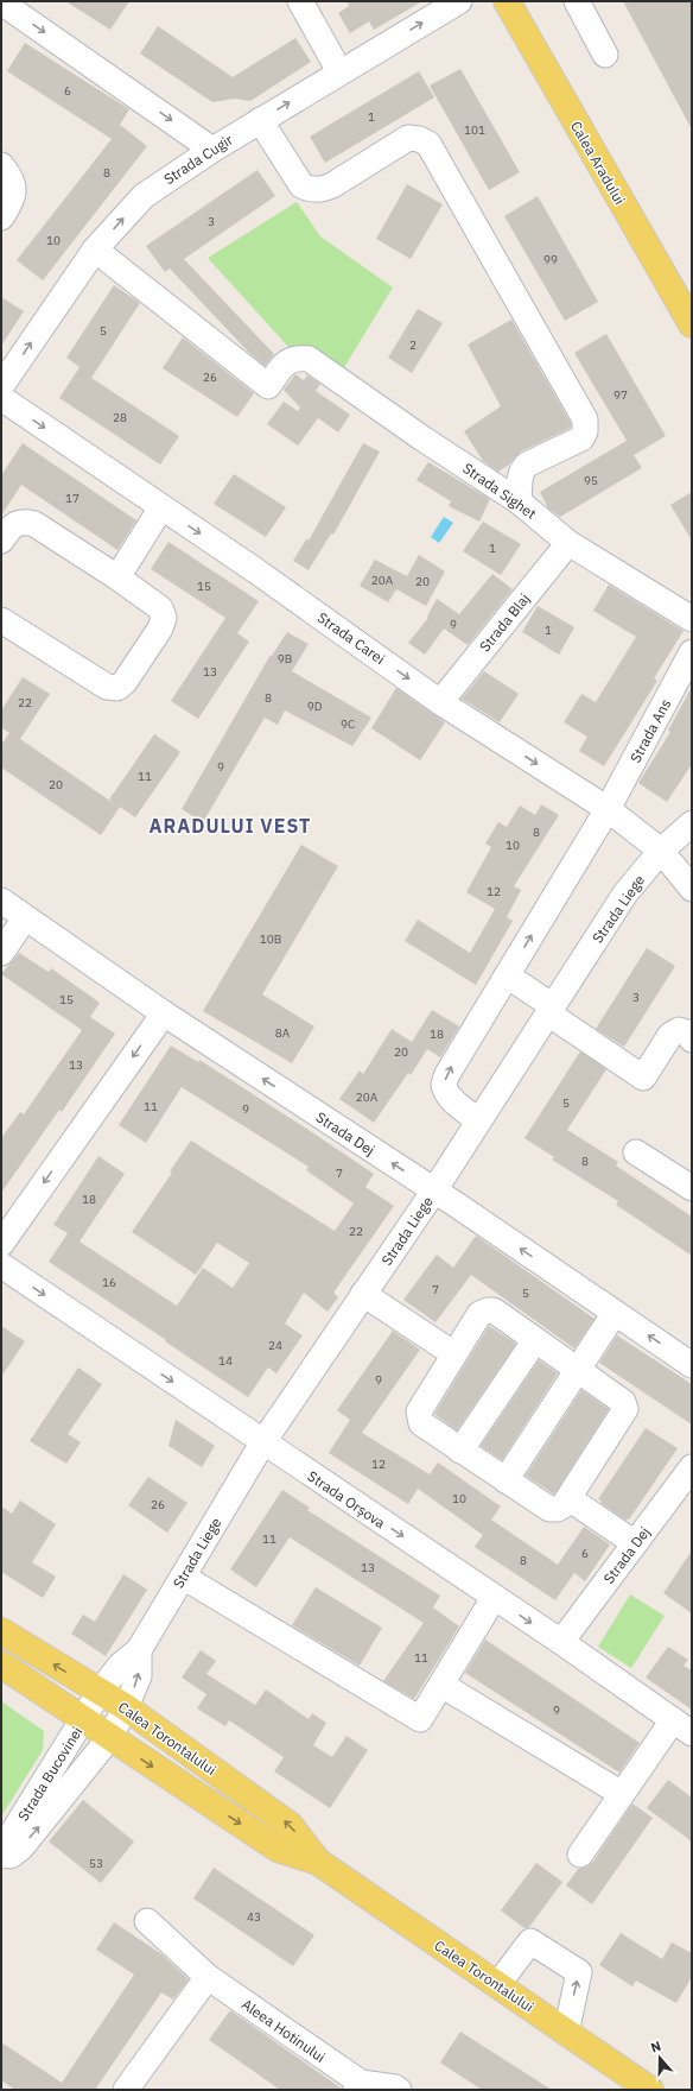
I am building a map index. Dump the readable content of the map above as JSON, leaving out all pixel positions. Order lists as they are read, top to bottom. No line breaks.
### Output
{"streets":{"main road":["Calea Aradului","Calea Torontalului"],"street":["Strada Cugir","Strada Sighet","Strada Blaj","Strada Carei","Strada Ans","Strada Liege","Strada Dej","Strada Orșova","Strada Bucovinei","Aleea Hotinului"]},"crossings":[["Strada Cugir","Strada Sighet"],["Strada Sighet","Strada Blaj"],["Strada Blaj","Strada Carei"],["Strada Carei","Strada Ans"],["Strada Carei","Strada Liege"],["Strada Ans","Strada Liege"],["Strada Liege","Strada Dej"],["Strada Liege","Strada Orșova"],["Strada Liege","Calea Torontalului"],["Strada Liege","Strada Bucovinei"],["Strada Dej","Strada Orșova"],["Calea Torontalului","Strada Bucovinei"]],"one_way":["Strada Cugir","Strada Carei","Strada Ans"],"districts":["ARADULUI VEST"],"house_numbers":["6","1","101","8","3","10","99","5","2","26","97","28","95","17","1","20A","20","15","9","1","9B","13","8","22","9D","9C","9","11","20","8","10","12","10B","3","15","8A","18","20","13","20A","5","11","9","8","7","18","22","16","7","5","24","14","9","12","10","26","11","6","8","13","11","9","53","43"],"north":"top"}
